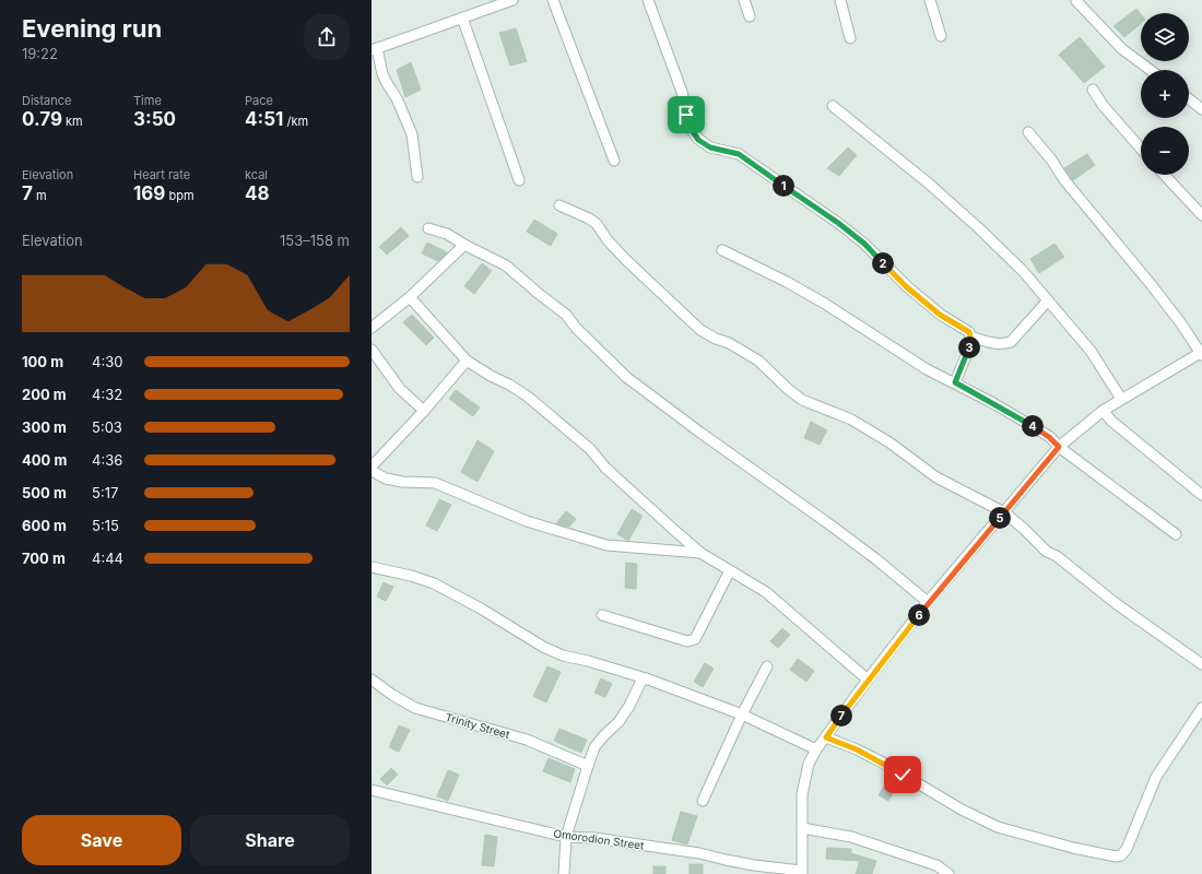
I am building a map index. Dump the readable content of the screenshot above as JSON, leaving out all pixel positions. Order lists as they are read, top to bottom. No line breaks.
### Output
{"streets":{"street":["Trinity Street","Omorodion Street"]},"page":{"heading":["Evening run","19:22"],"map_buttons":["+","−"],"stats":[["Distance","0.79 km"],["Time","3:50"],["Pace","4:51 /km"],["Elevation","7 m"],["Heart rate","169 bpm"],["kcal","48"]],"pins":["1","2","3","4","5","6","7"],"chart":["Elevation","153–158 m"],"list":[{"name":"100 m","note":"4:30"},{"name":"200 m","note":"4:32"},{"name":"300 m","note":"5:03"},{"name":"400 m","note":"4:36"},{"name":"500 m","note":"5:17"},{"name":"600 m","note":"5:15"},{"name":"700 m","note":"4:44"}],"buttons":["Save","Share"]}}
